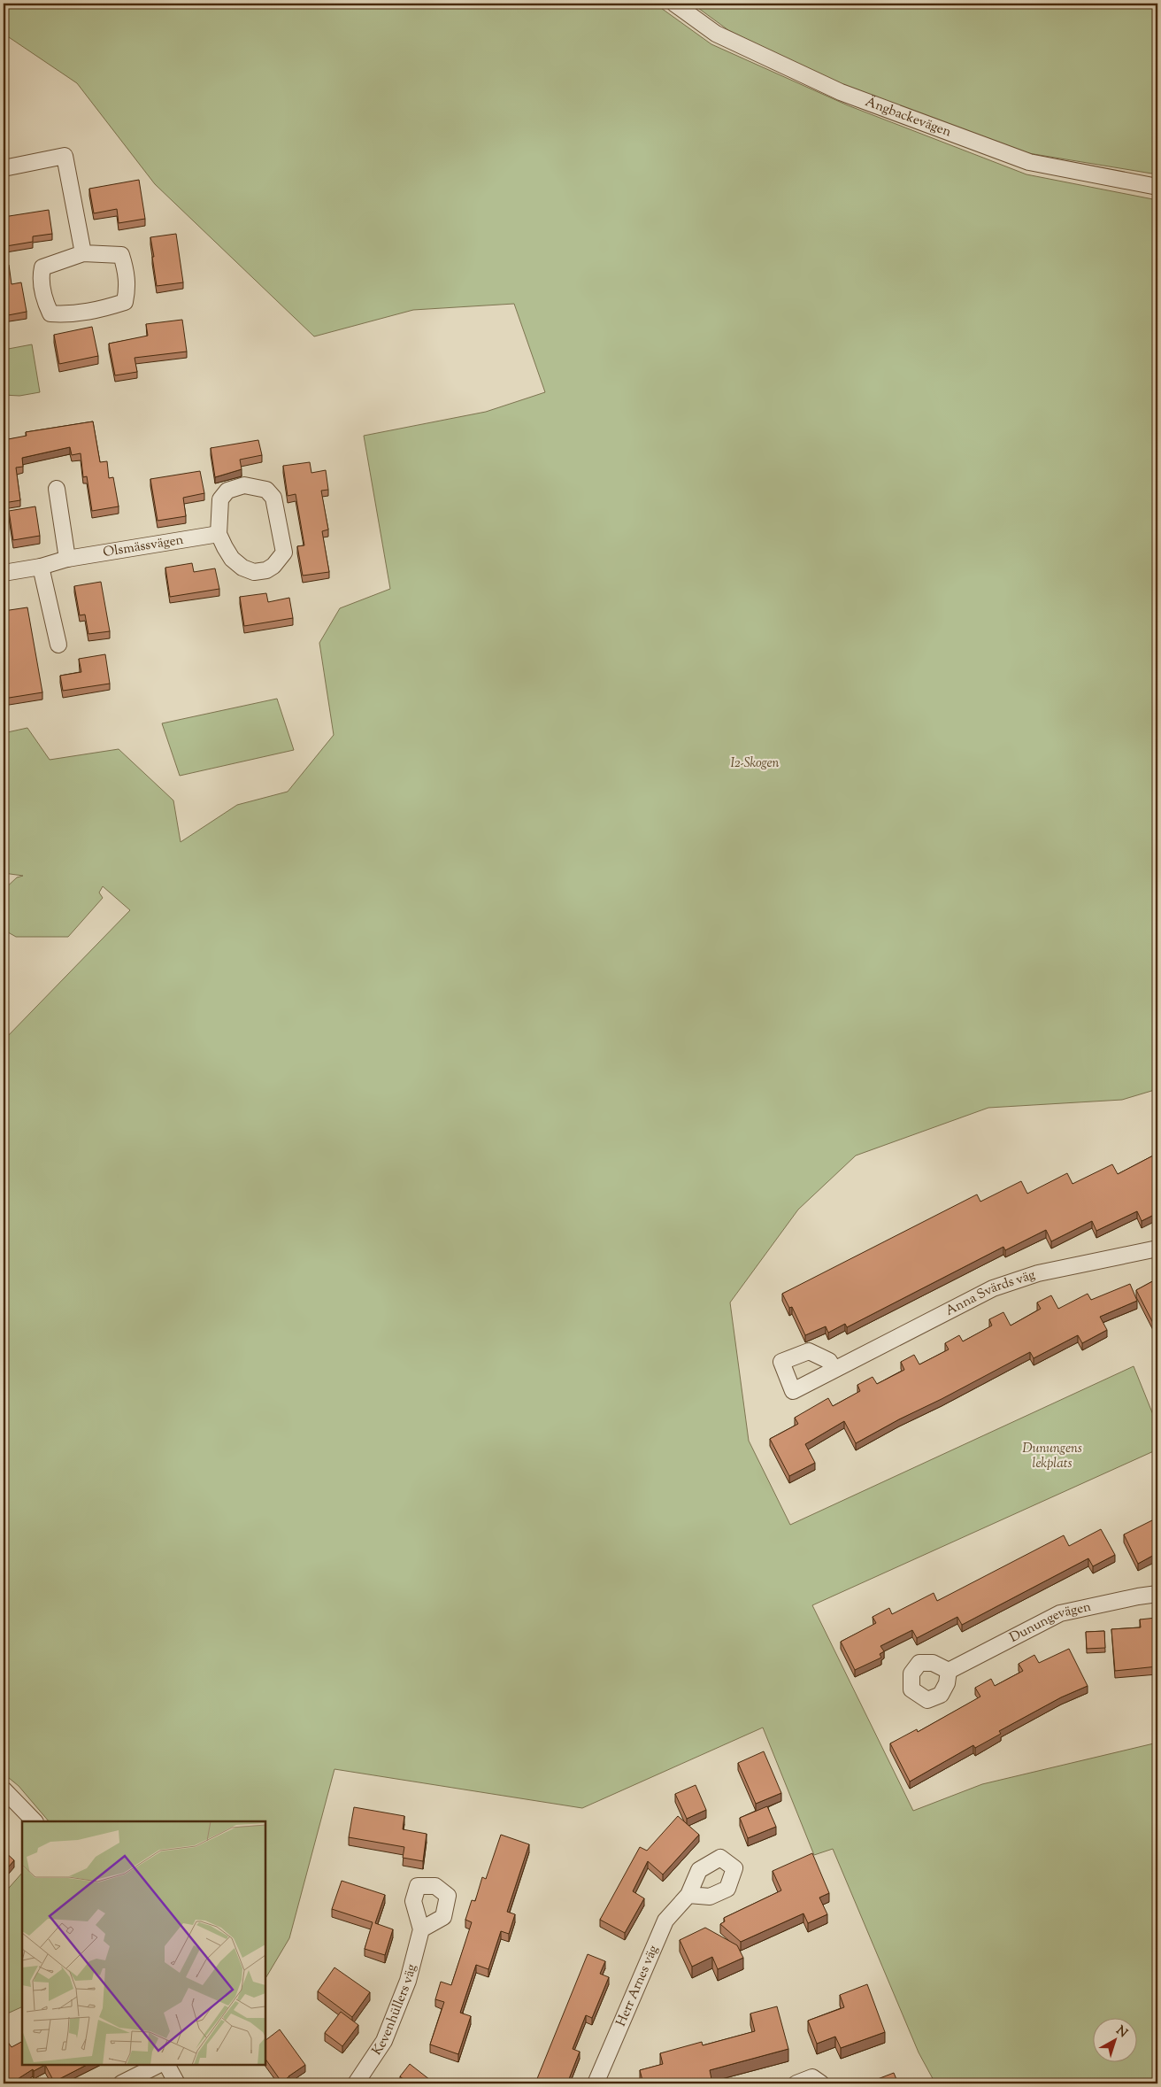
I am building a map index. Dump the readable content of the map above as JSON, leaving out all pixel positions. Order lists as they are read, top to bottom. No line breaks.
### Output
{"streets":{"street":["Ängbackevägen","Olsmässvägen","Anna Svärds väg","Dunungevägen","Herr Arnes väg","Kevenhüllers väg"]},"parks":["I2-Skogen","Dunungens lekplats"],"north":"top right"}
